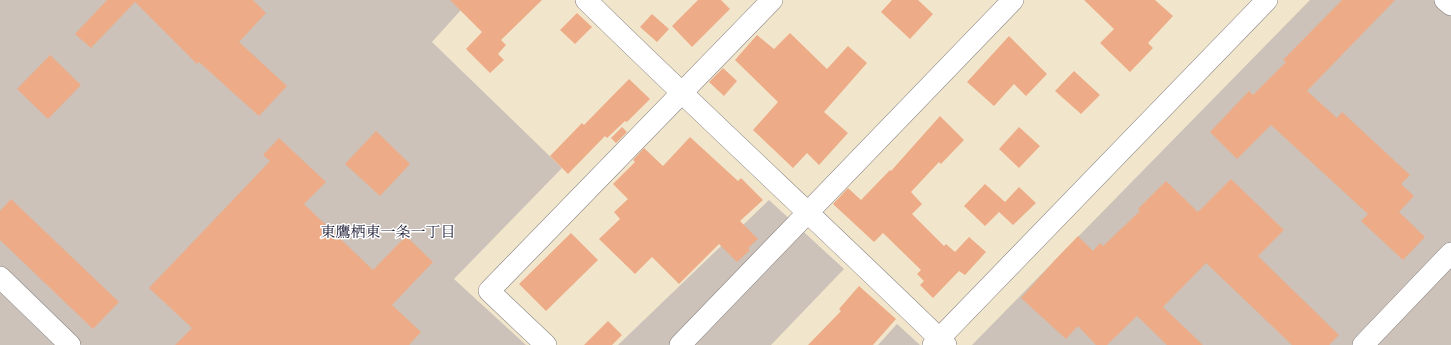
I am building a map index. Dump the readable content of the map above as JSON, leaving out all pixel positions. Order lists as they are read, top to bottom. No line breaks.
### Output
{"districts":["東鷹栖東一条一丁目"]}
